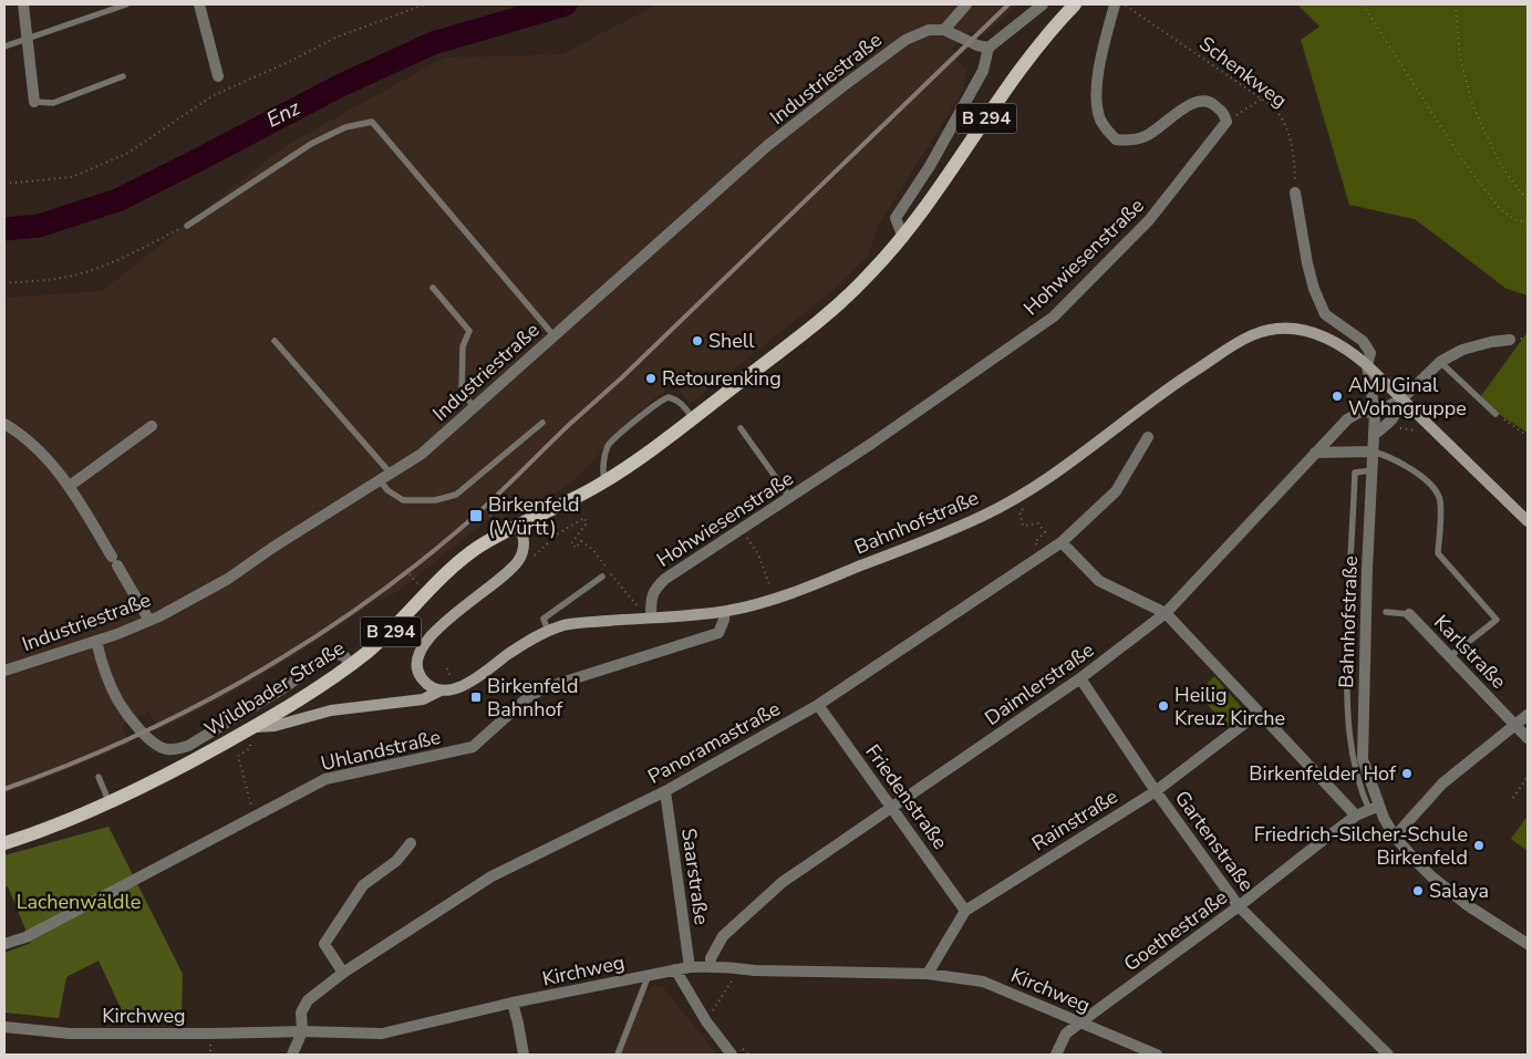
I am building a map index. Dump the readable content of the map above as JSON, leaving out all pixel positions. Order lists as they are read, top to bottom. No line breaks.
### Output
{"streets":{"main road":["B 294","Bahnhofstraße","Wildbader Straße"],"street":["Industriestraße","Hohwiesenstraße","Karlstraße","Daimlerstraße","Panoramastraße","Uhlandstraße","Friedenstraße","Rainstraße","Gartenstraße","Saarstraße","Goethestraße","Kirchweg"],"path":["Schenkweg"]},"crossings":[["Schenkweg","Bahnhofstraße"],["Hohwiesenstraße","Bahnhofstraße"],["Bahnhofstraße","Daimlerstraße"],["Bahnhofstraße","Wildbader Straße"],["Bahnhofstraße","Uhlandstraße"],["Bahnhofstraße","Goethestraße"],["Daimlerstraße","Friedenstraße"],["Daimlerstraße","Gartenstraße"],["Daimlerstraße","Kirchweg"],["Panoramastraße","Friedenstraße"],["Panoramastraße","Saarstraße"],["Panoramastraße","Kirchweg"],["Friedenstraße","Rainstraße"],["Rainstraße","Gartenstraße"],["Rainstraße","Kirchweg"],["Gartenstraße","Goethestraße"],["Saarstraße","Kirchweg"],["Goethestraße","Kirchweg"]],"water":["Enz"],"parks":["Lachenwäldle"],"places":{"other":["Shell","Retourenking","AMJ Ginal Wohngruppe","Heilig Kreuz Kirche","Birkenfelder Hof","Friedrich-Silcher-Schule Birkenfeld","Salaya"],"transit":["Birkenfeld (Württ)","Birkenfeld Bahnhof"]}}
